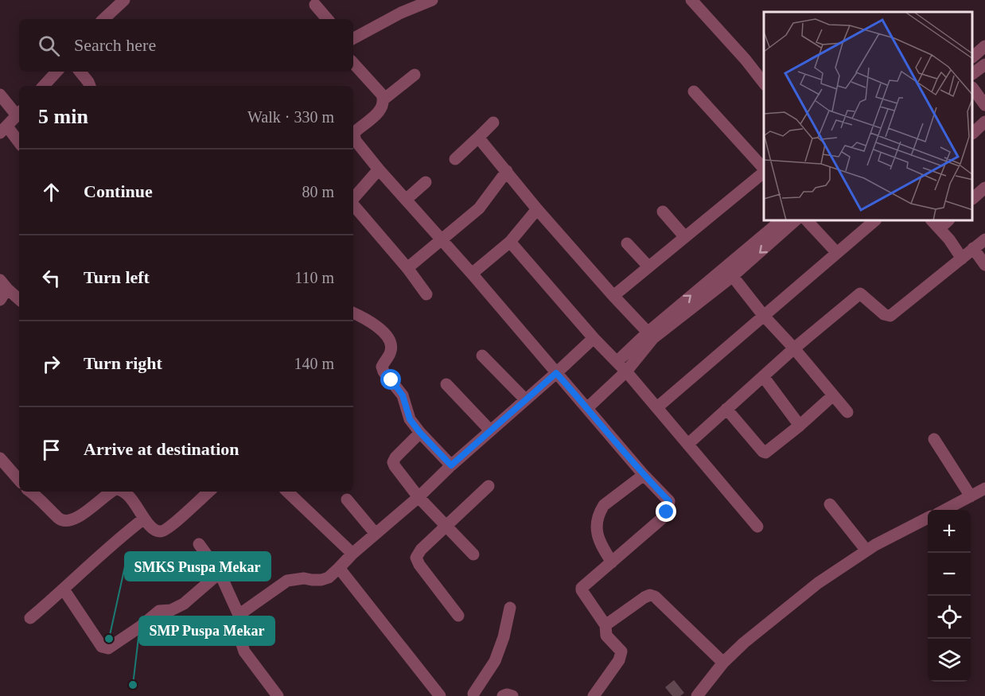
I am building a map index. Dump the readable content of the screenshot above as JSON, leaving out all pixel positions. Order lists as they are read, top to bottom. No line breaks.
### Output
{"places":["SMKS Puspa Mekar","SMP Puspa Mekar"],"page":{"search":"Search here","heading":["5 min","Walk · 330 m"],"list":[["Continue","80 m"],["Turn left","110 m"],["Turn right","140 m"],"Arrive at destination"],"map_buttons":["+","−"]}}
